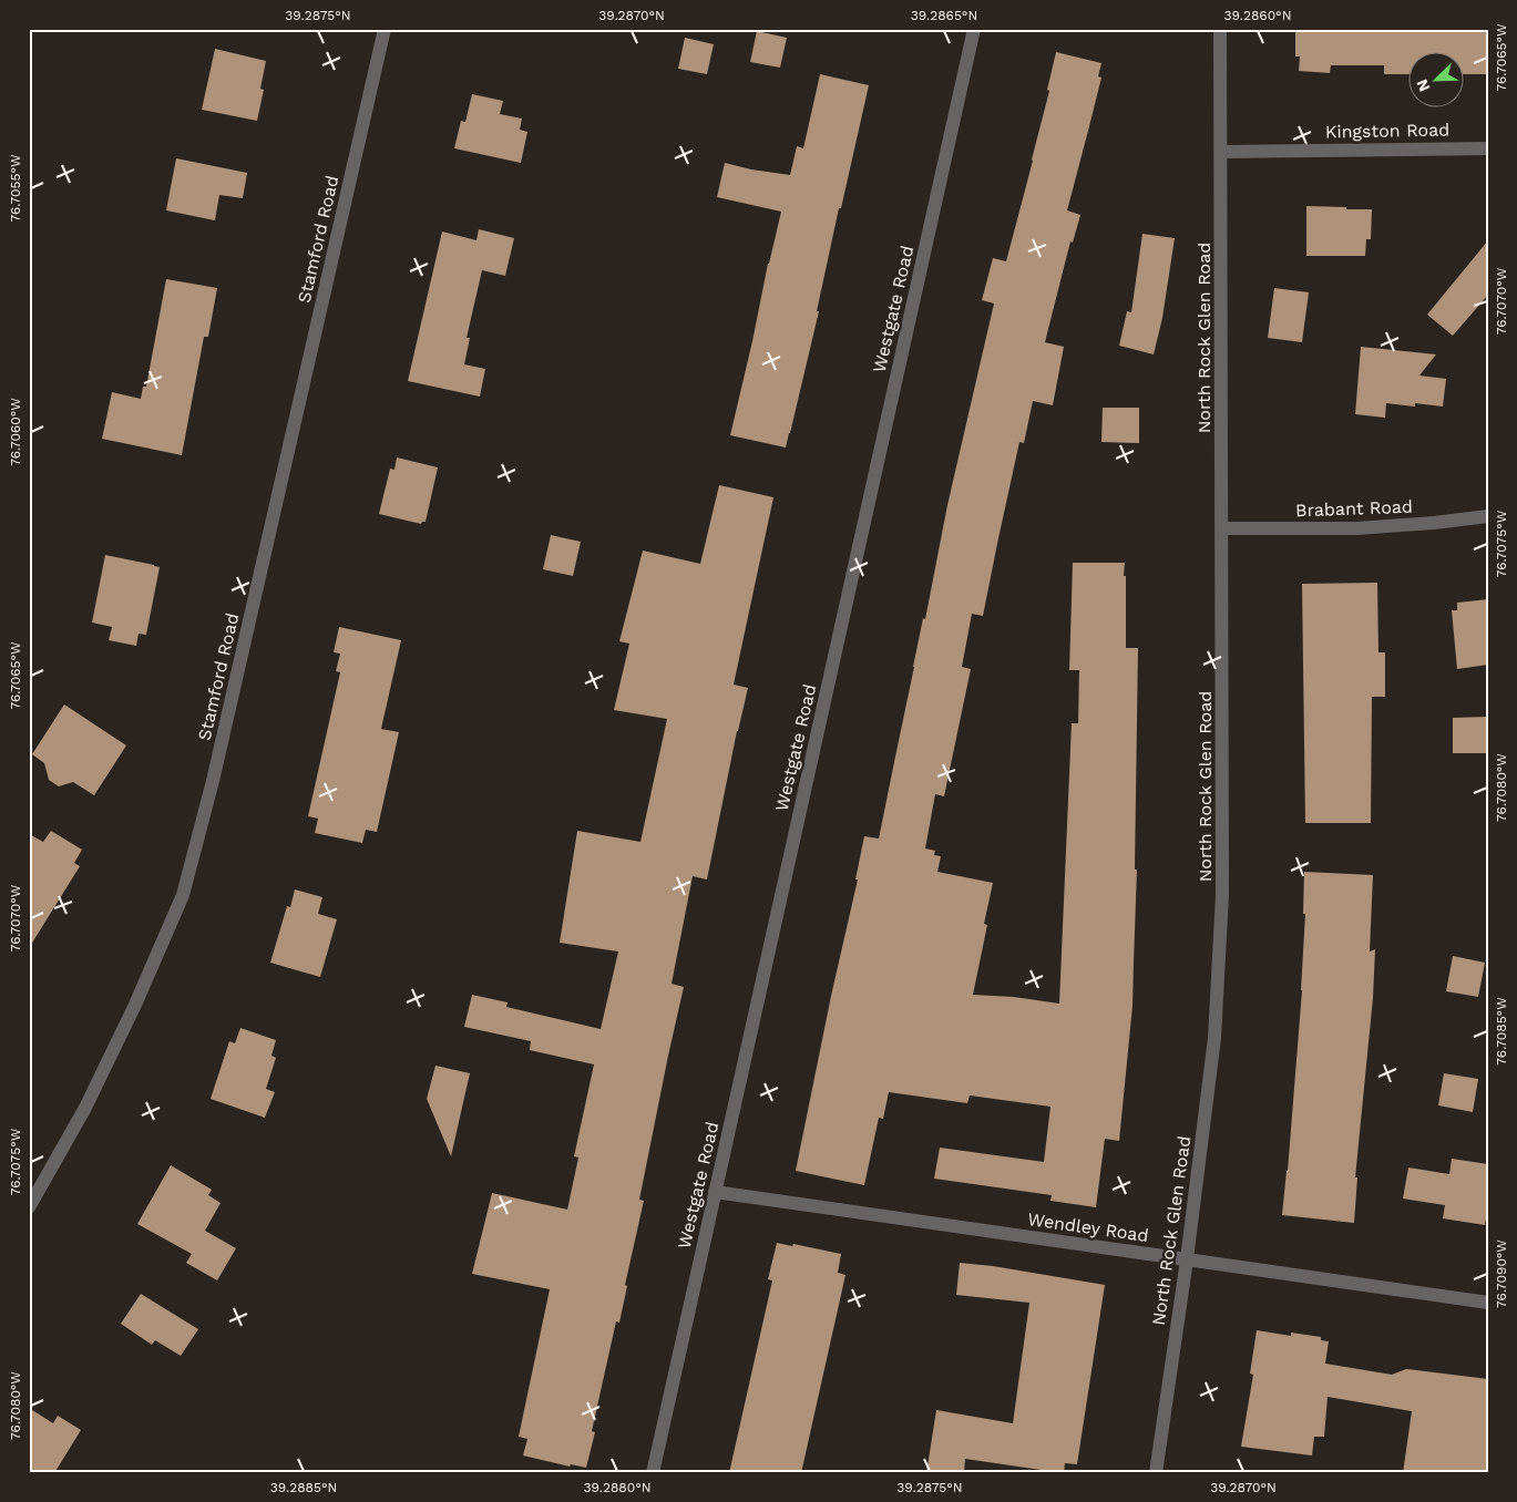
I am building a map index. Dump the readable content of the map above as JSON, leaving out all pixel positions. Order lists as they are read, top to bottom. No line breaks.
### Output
{"streets":{"street":["Kingston Road","Stamford Road","Westgate Road","North Rock Glen Road","Brabant Road","Wendley Road"]},"crossings":[["Kingston Road","North Rock Glen Road"],["Westgate Road","Wendley Road"],["North Rock Glen Road","Brabant Road"],["North Rock Glen Road","Wendley Road"]],"north":"bottom left","coordinates":["39.2875°N","39.2870°N","39.2865°N","39.2860°N","76.7065°W","76.7055°W","76.7070°W","76.7060°W","76.7075°W","76.7080°W","76.7085°W","76.7090°W","39.2885°N","39.2880°N"]}
